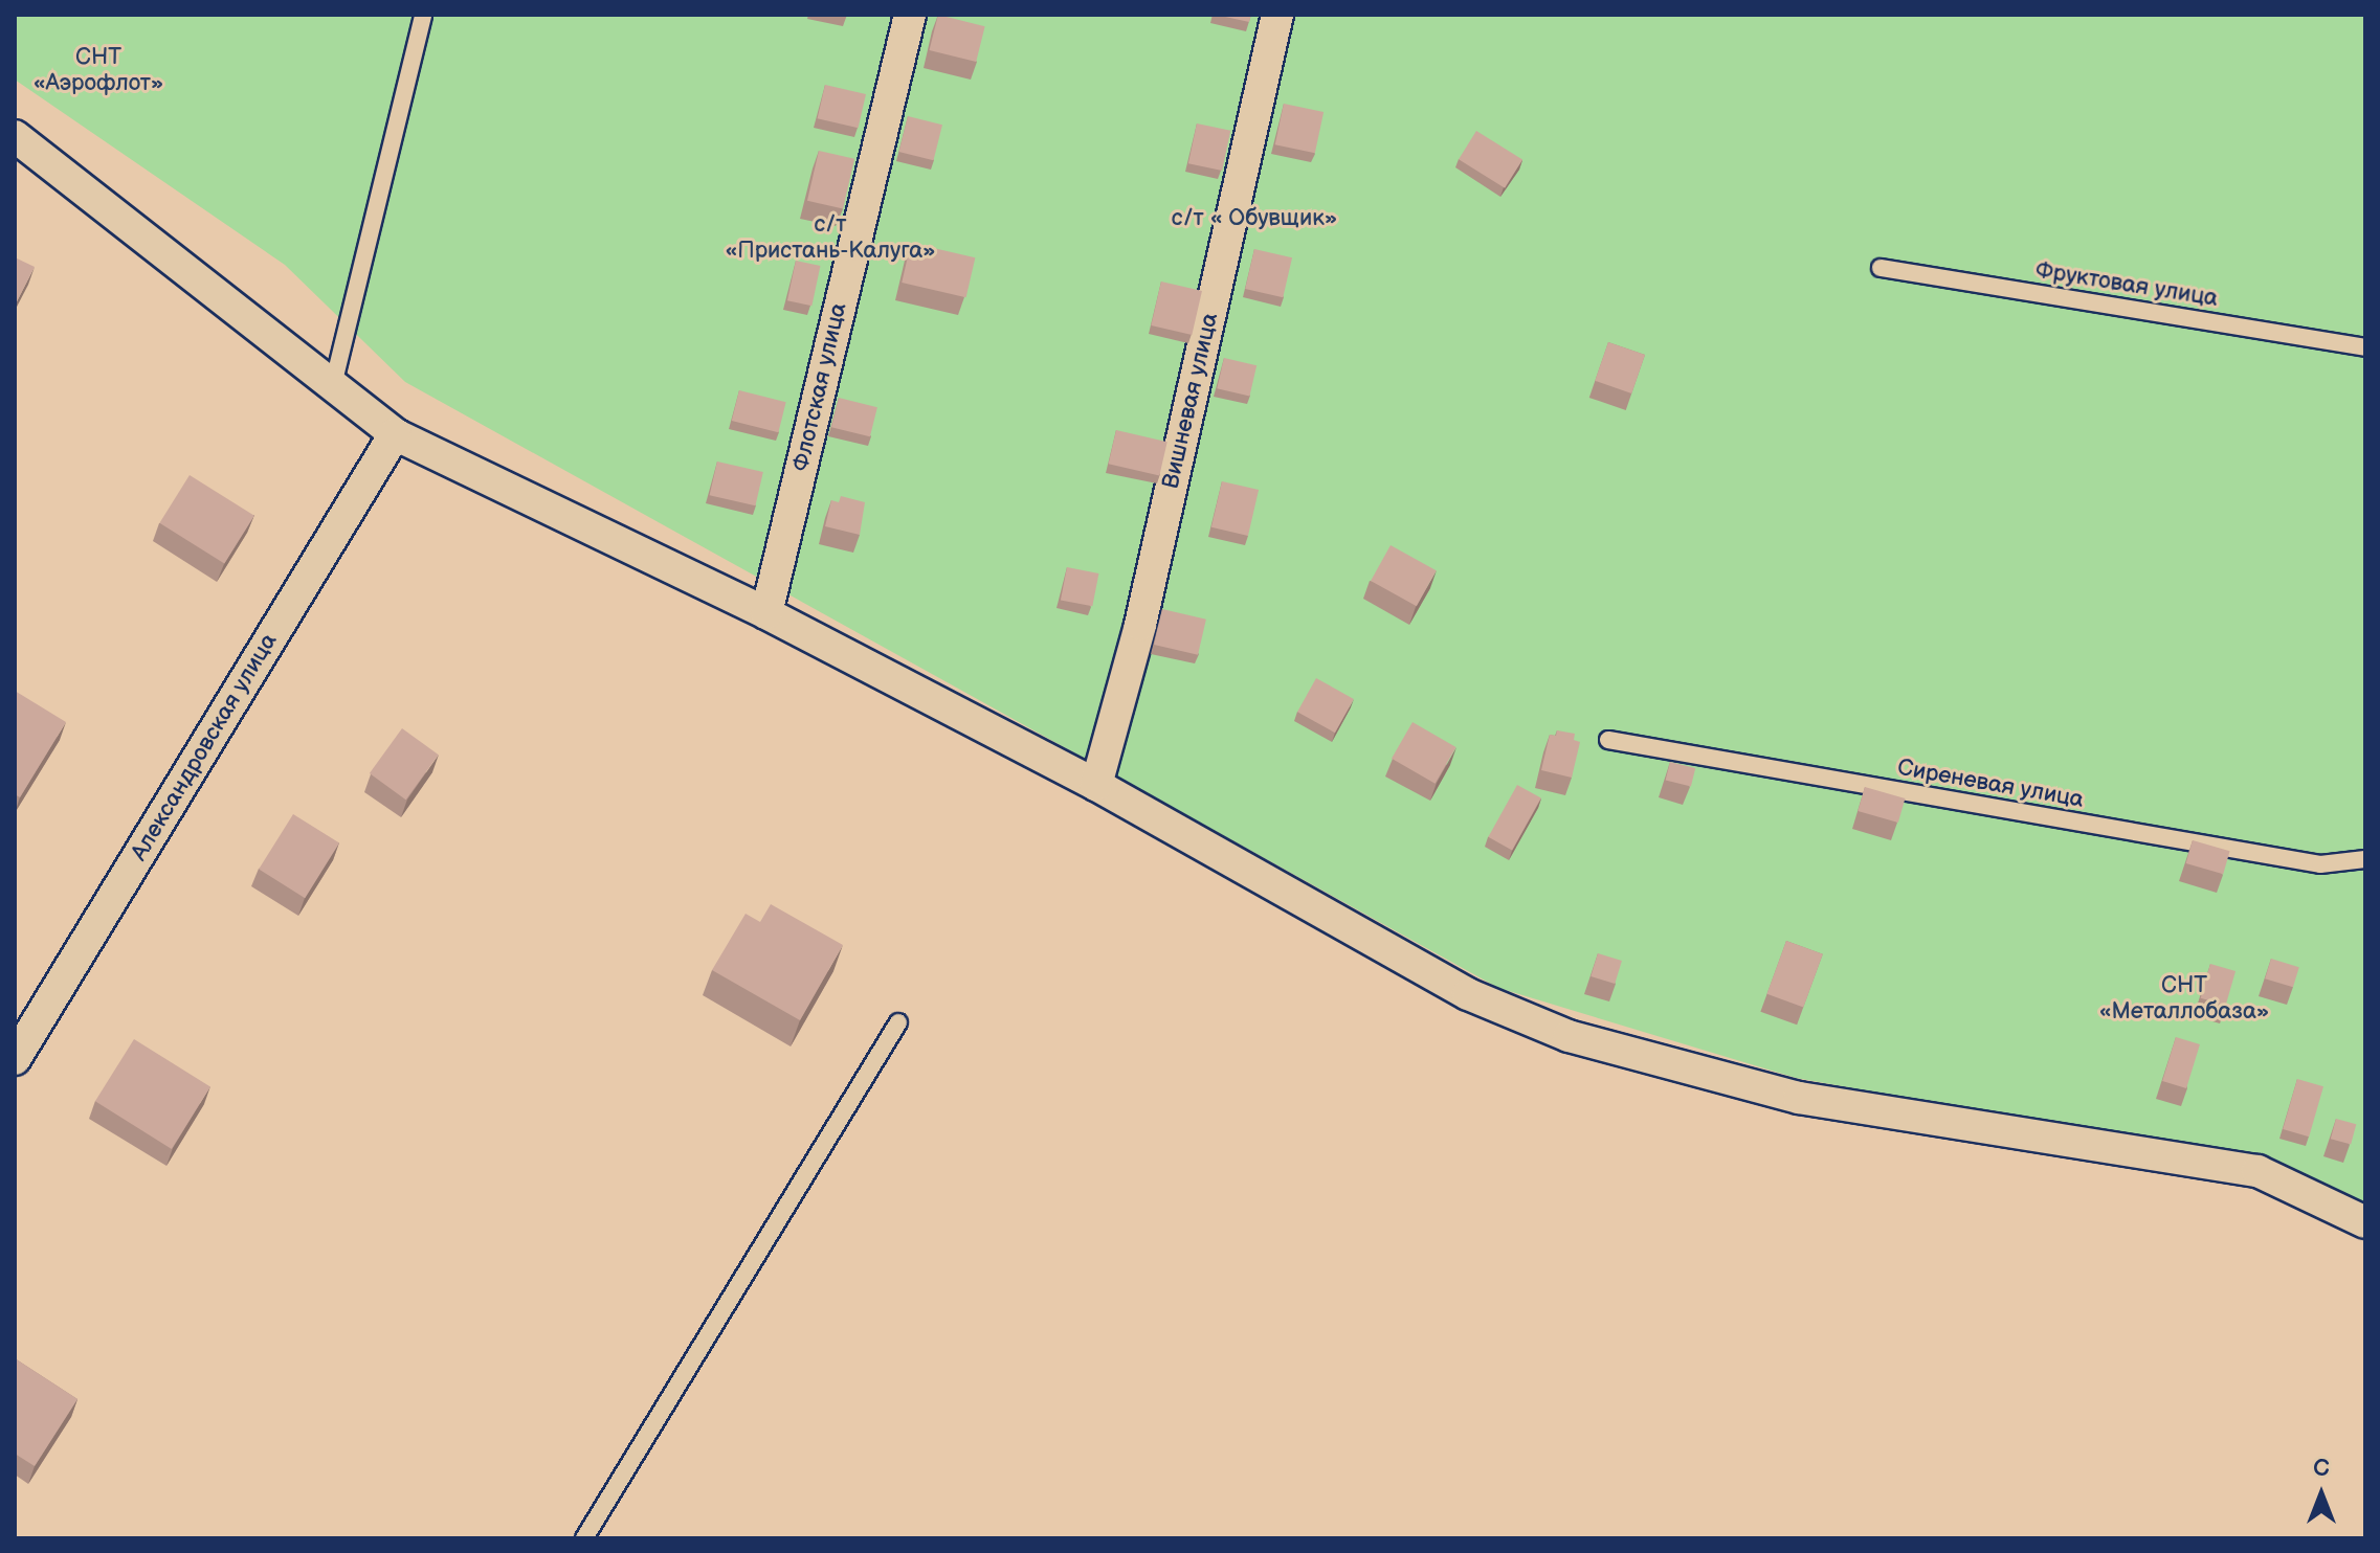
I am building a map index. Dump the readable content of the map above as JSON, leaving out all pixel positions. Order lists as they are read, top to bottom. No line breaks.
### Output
{"streets":{"street":["Флотская улица","Вишневая улица","Александровская улица"],"lane":["Фруктовая улица","Сиреневая улица"]},"parks":["СНТ «Аэрофлот»","с/т « Обувщик»","с/т «Пристань-Калуга»","СНТ «Металлобаза»"],"north":"top"}
